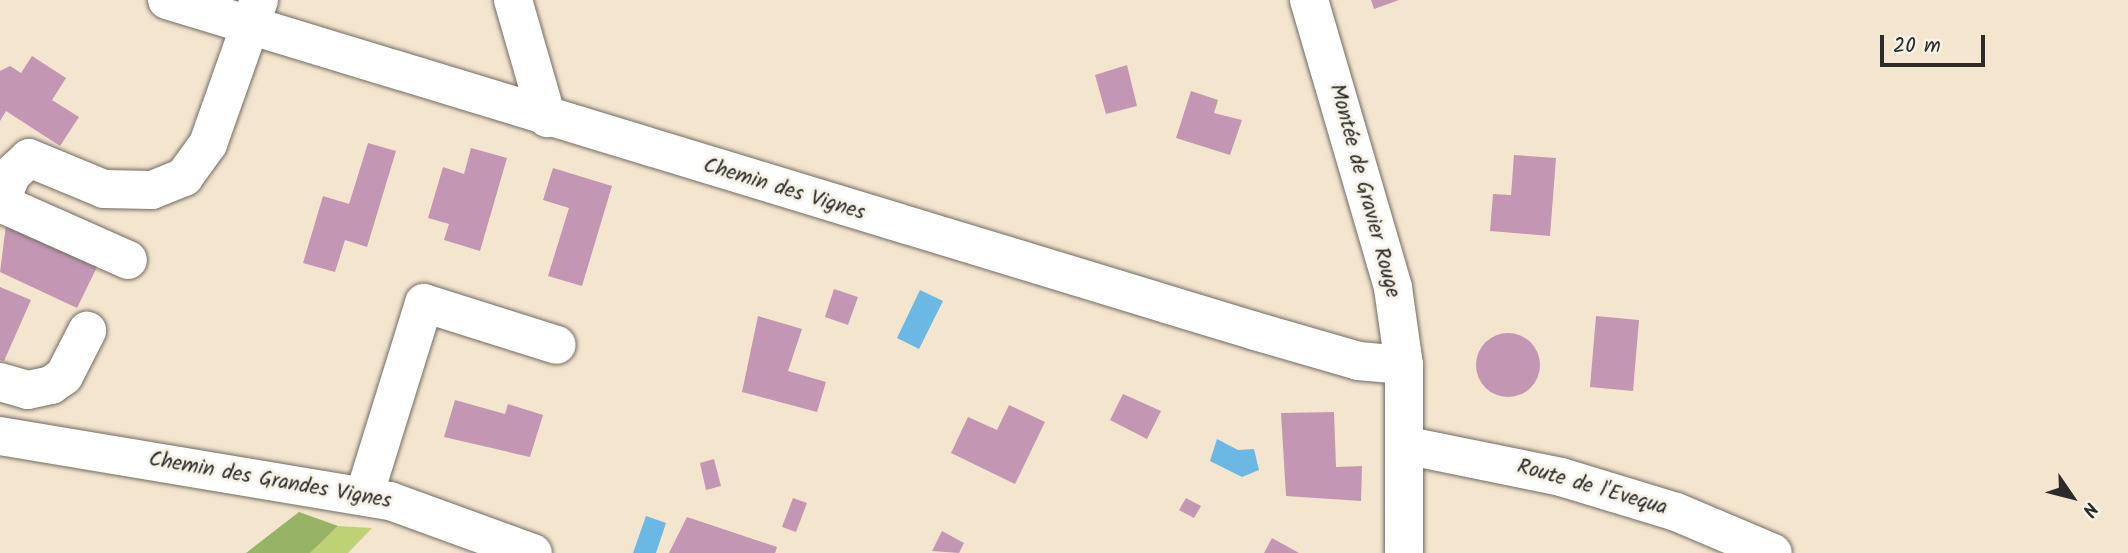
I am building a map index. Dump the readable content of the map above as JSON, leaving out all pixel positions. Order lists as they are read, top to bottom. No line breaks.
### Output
{"streets":{"street":["Chemin des Vignes","Montée de Gravier Rouge","Chemin des Grandes Vignes","Route de l'Evequa"]},"crossings":[["Chemin des Vignes","Montée de Gravier Rouge"],["Montée de Gravier Rouge","Route de l'Evequa"]],"scale_bar":"20 m","north":"bottom right"}
